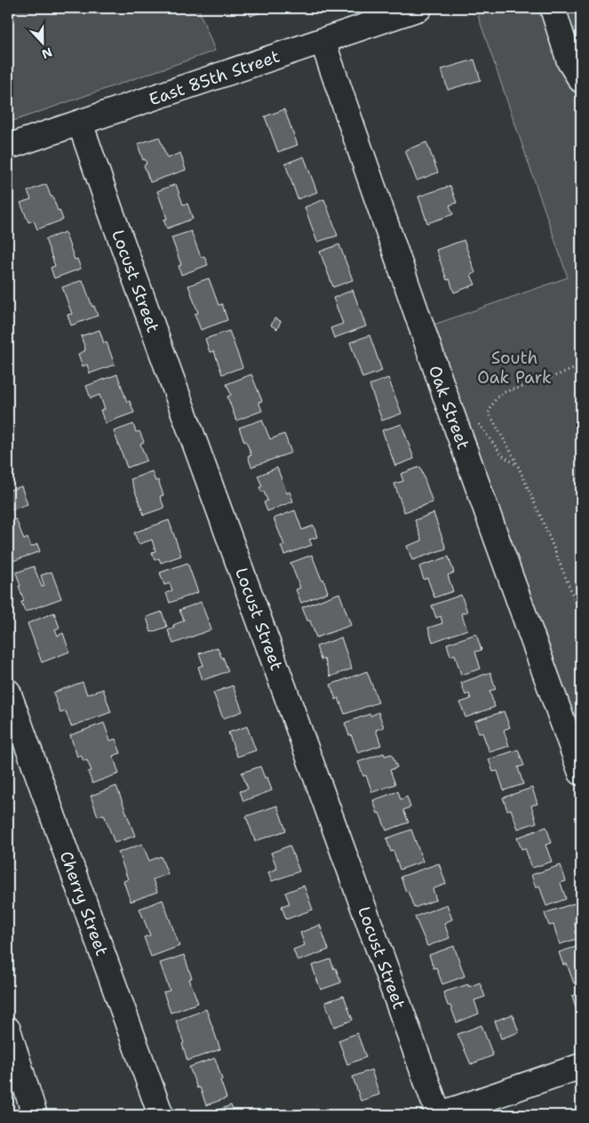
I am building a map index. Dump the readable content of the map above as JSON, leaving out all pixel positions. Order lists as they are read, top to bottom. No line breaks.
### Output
{"streets":{"street":["East 85th Street","Locust Street","Oak Street","Cherry Street"]},"crossings":[["East 85th Street","Locust Street"],["East 85th Street","Oak Street"]],"parks":["South Oak Park"],"north":"bottom"}
